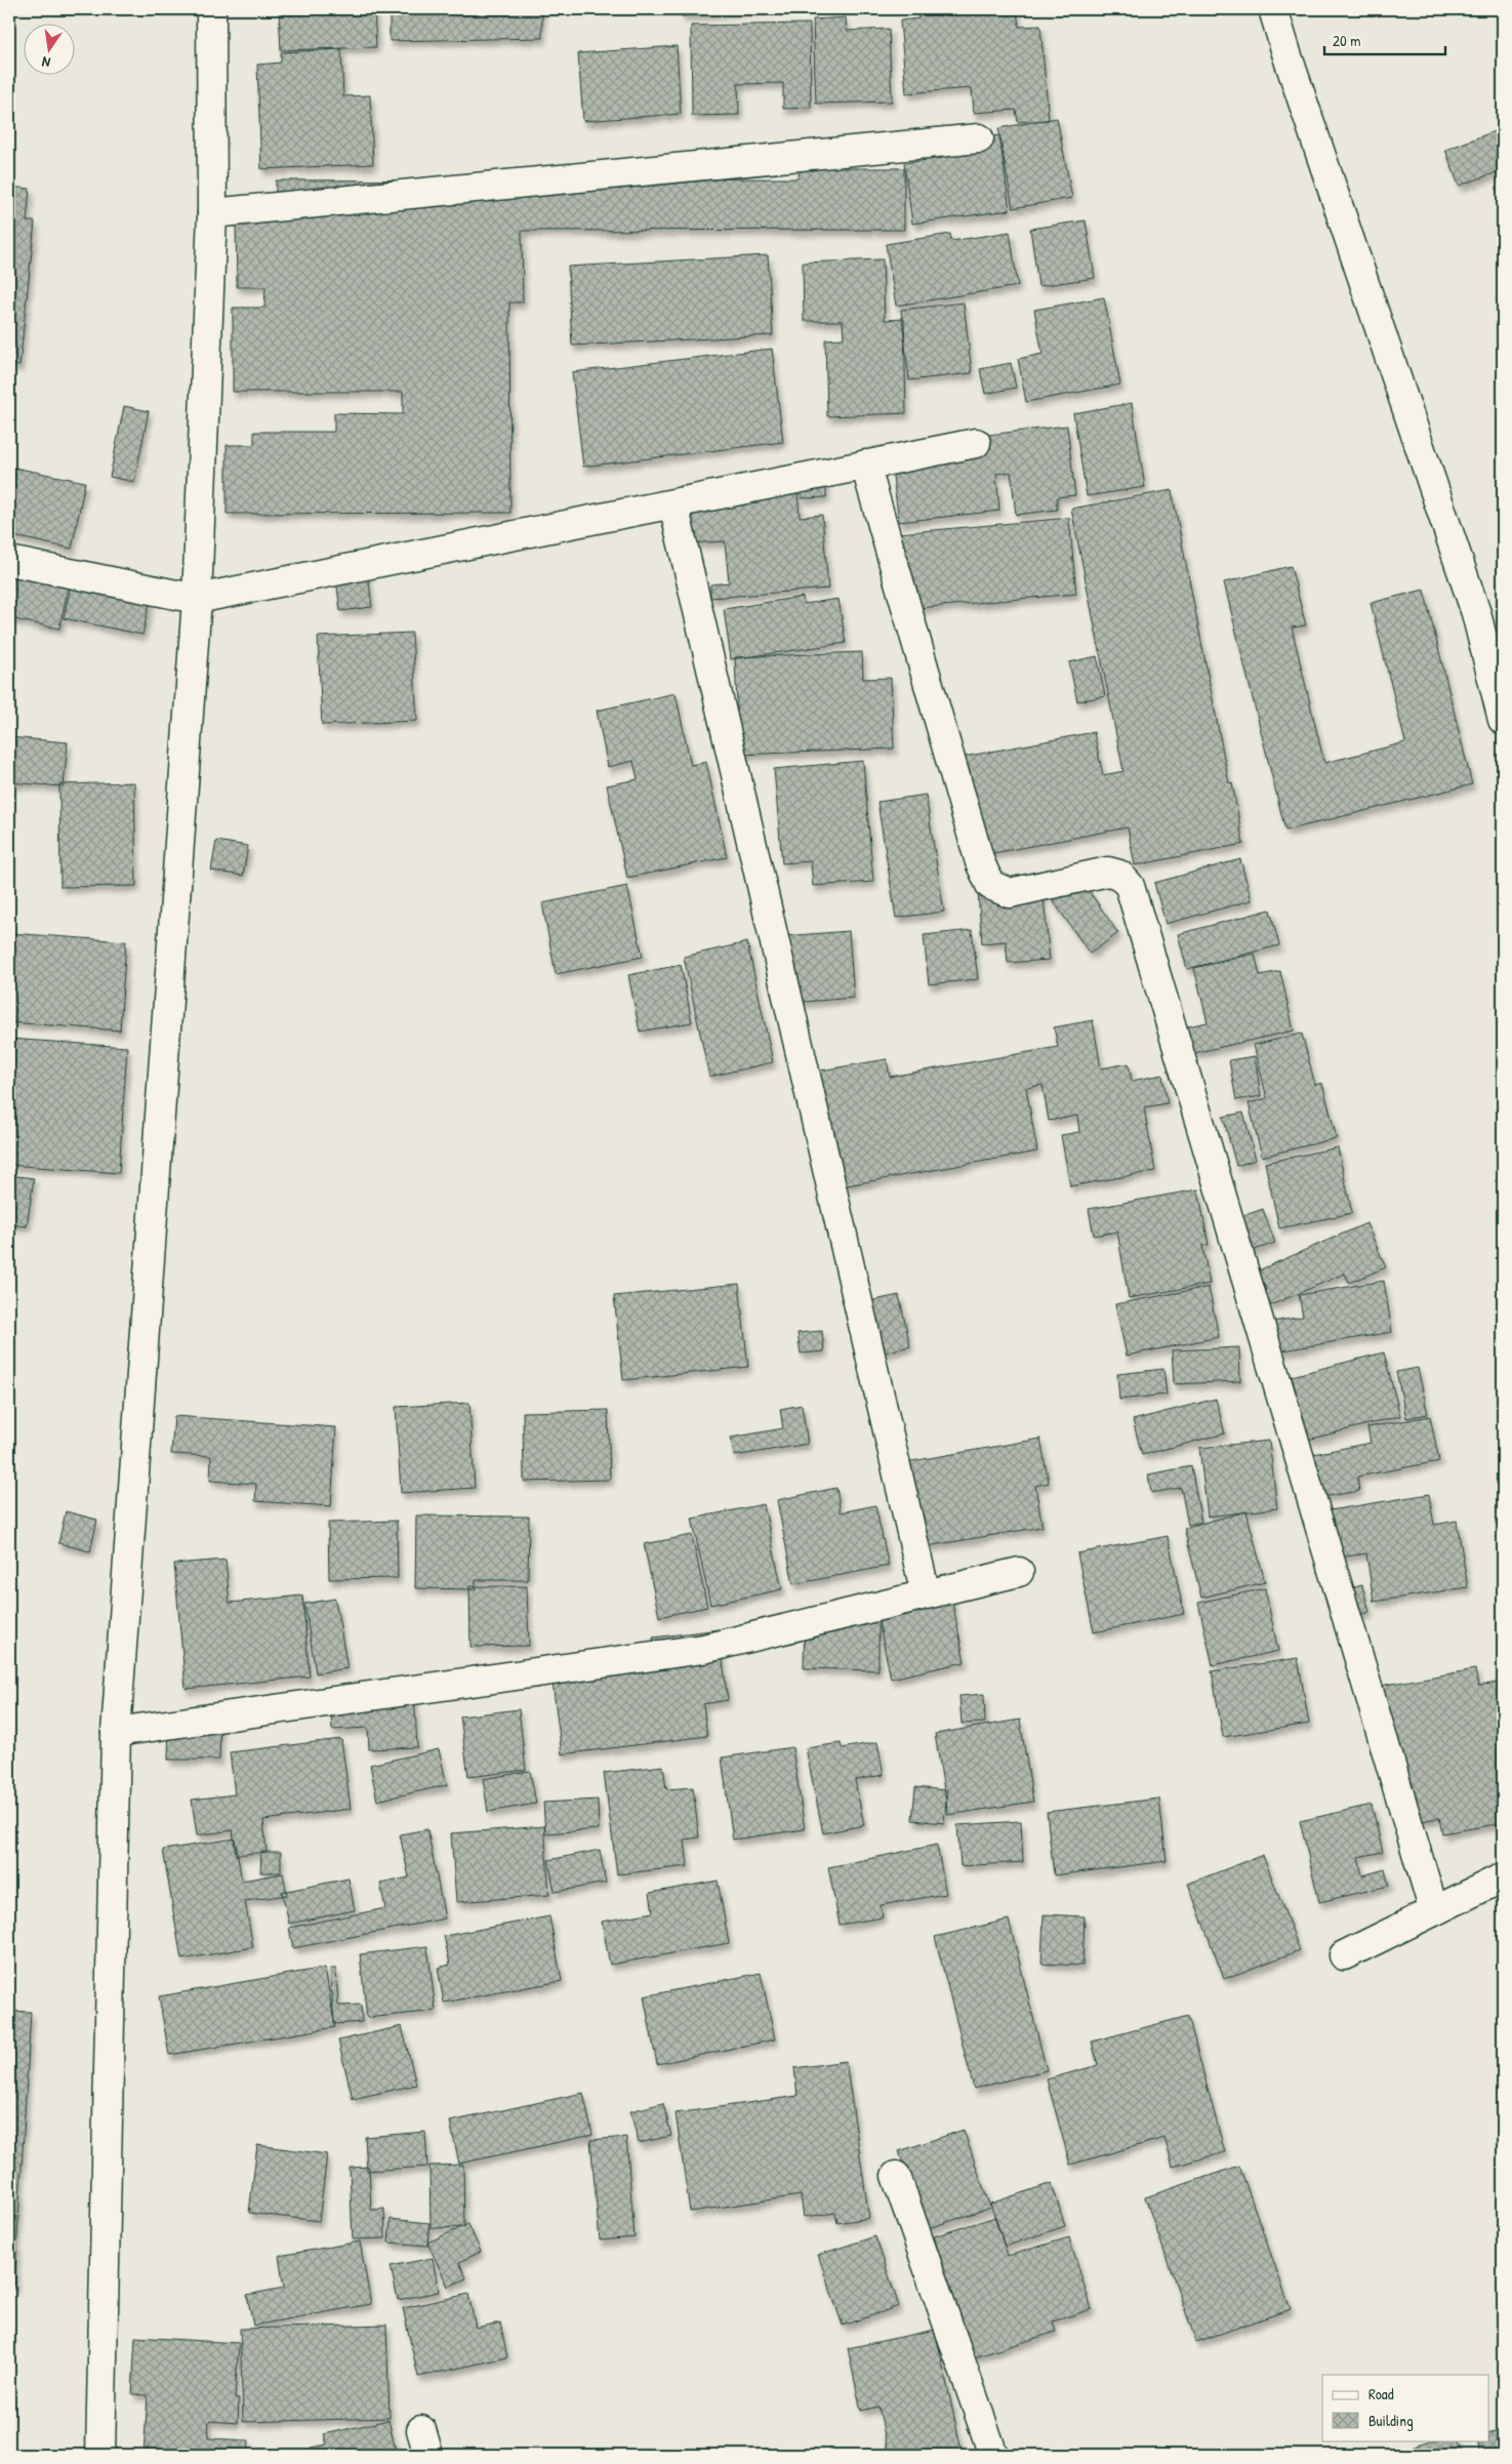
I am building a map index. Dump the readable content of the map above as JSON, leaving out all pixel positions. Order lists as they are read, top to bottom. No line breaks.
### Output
{"legend":["Road","Building"],"scale_bar":"20 m","north":"bottom"}
